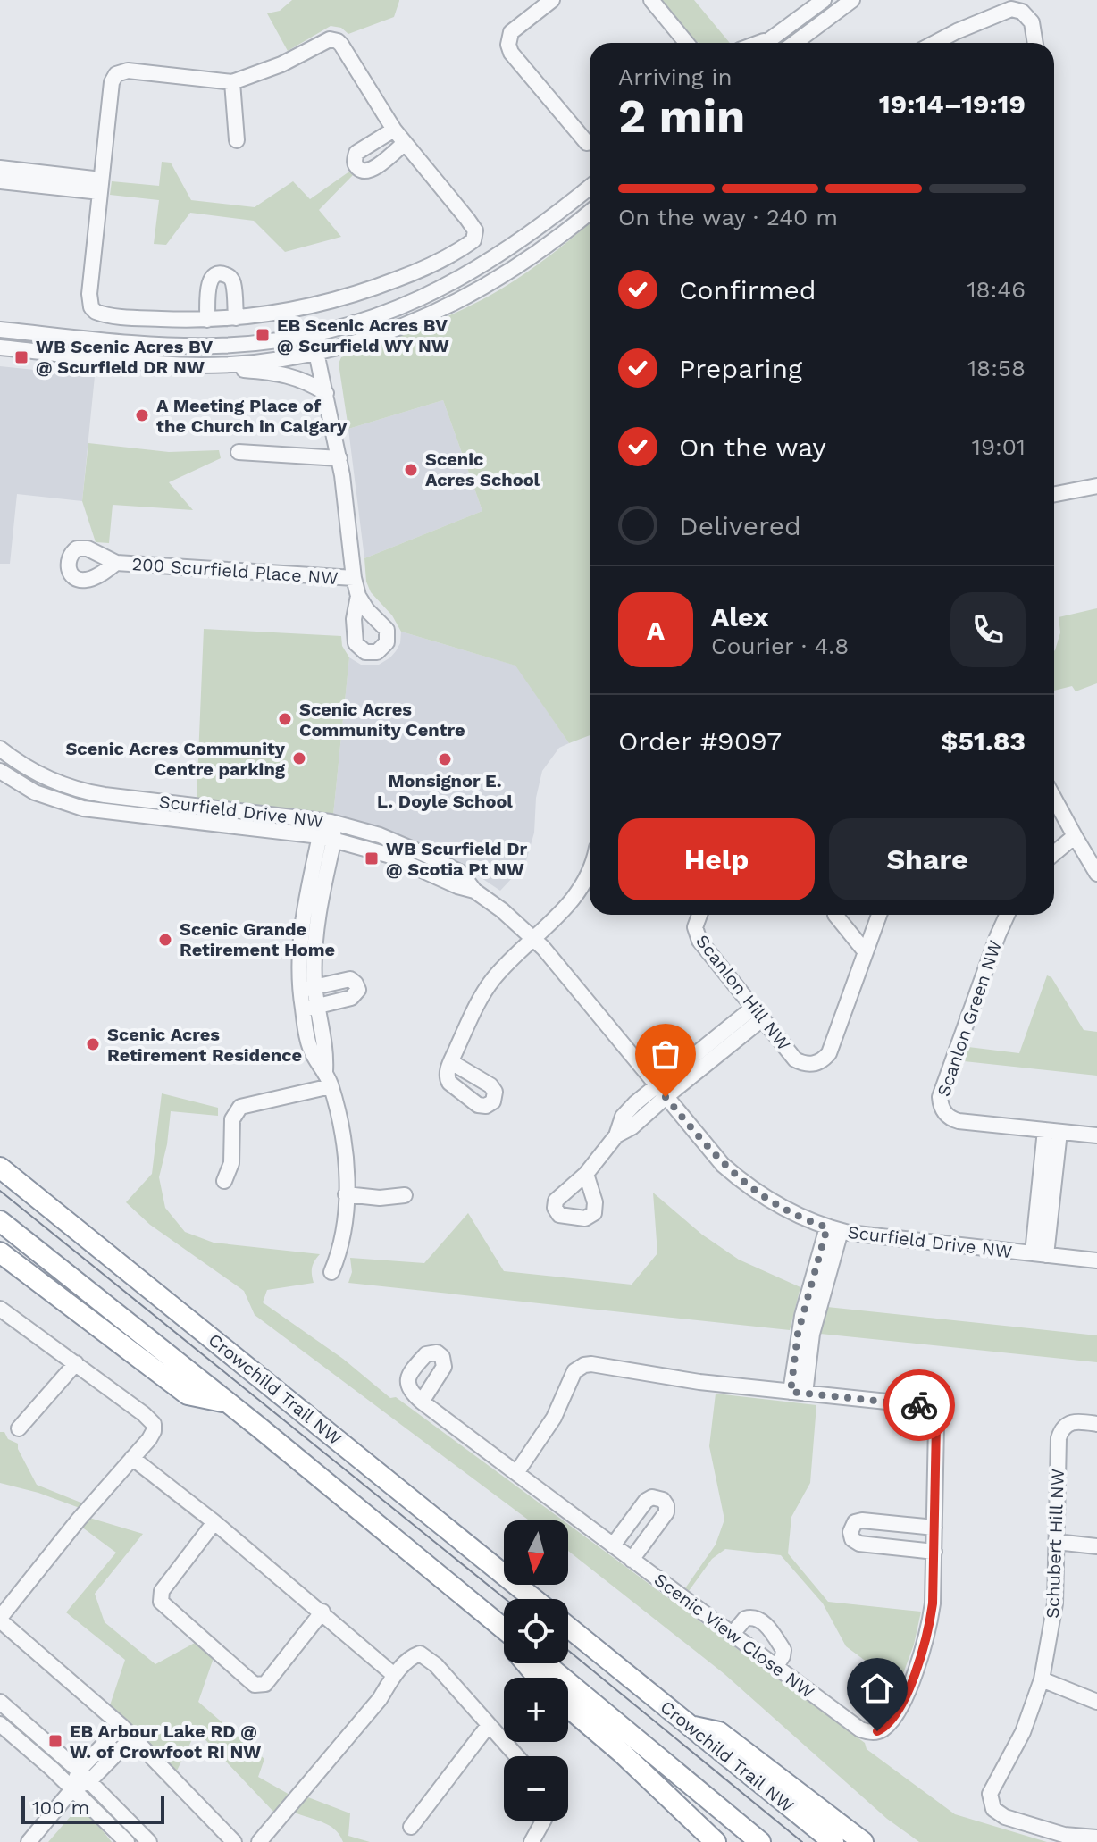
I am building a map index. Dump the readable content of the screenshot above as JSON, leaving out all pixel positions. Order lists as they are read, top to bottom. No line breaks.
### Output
{"streets":{"highway":["Crowchild Trail NW"],"street":["200 Scurfield Place NW","Scurfield Drive NW","Scanlon Hill NW","Scanlon Green NW","Schubert Hill NW","Scenic View Close NW"]},"places":{"transit":["EB Scenic Acres BV @ Scurfield WY NW","WB Scenic Acres BV @ Scurfield DR NW","WB Scurfield Dr @ Scotia Pt NW","EB Arbour Lake RD @ W. of Crowfoot RI NW"],"other":["A Meeting Place of the Church in Calgary","Scenic Acres School","Scenic Acres Community Centre","Scenic Acres Community Centre parking","Monsignor E. L. Doyle School","Scenic Grande Retirement Home","Scenic Acres Retirement Residence"]},"scale_bar":"100 m","north":"bottom","page":{"heading":["2 min","Arriving in","19:14–19:19"],"panel":["Alex","Courier · 4.8","Order #9097","$51.83"],"bar":"On the way · 240 m","list":[["Confirmed","18:46"],["Preparing","18:58"],["On the way","19:01"],"Delivered"],"round":"A","buttons":["Help","Share"],"map_buttons":["+","−"],"scale":"100 m"}}
